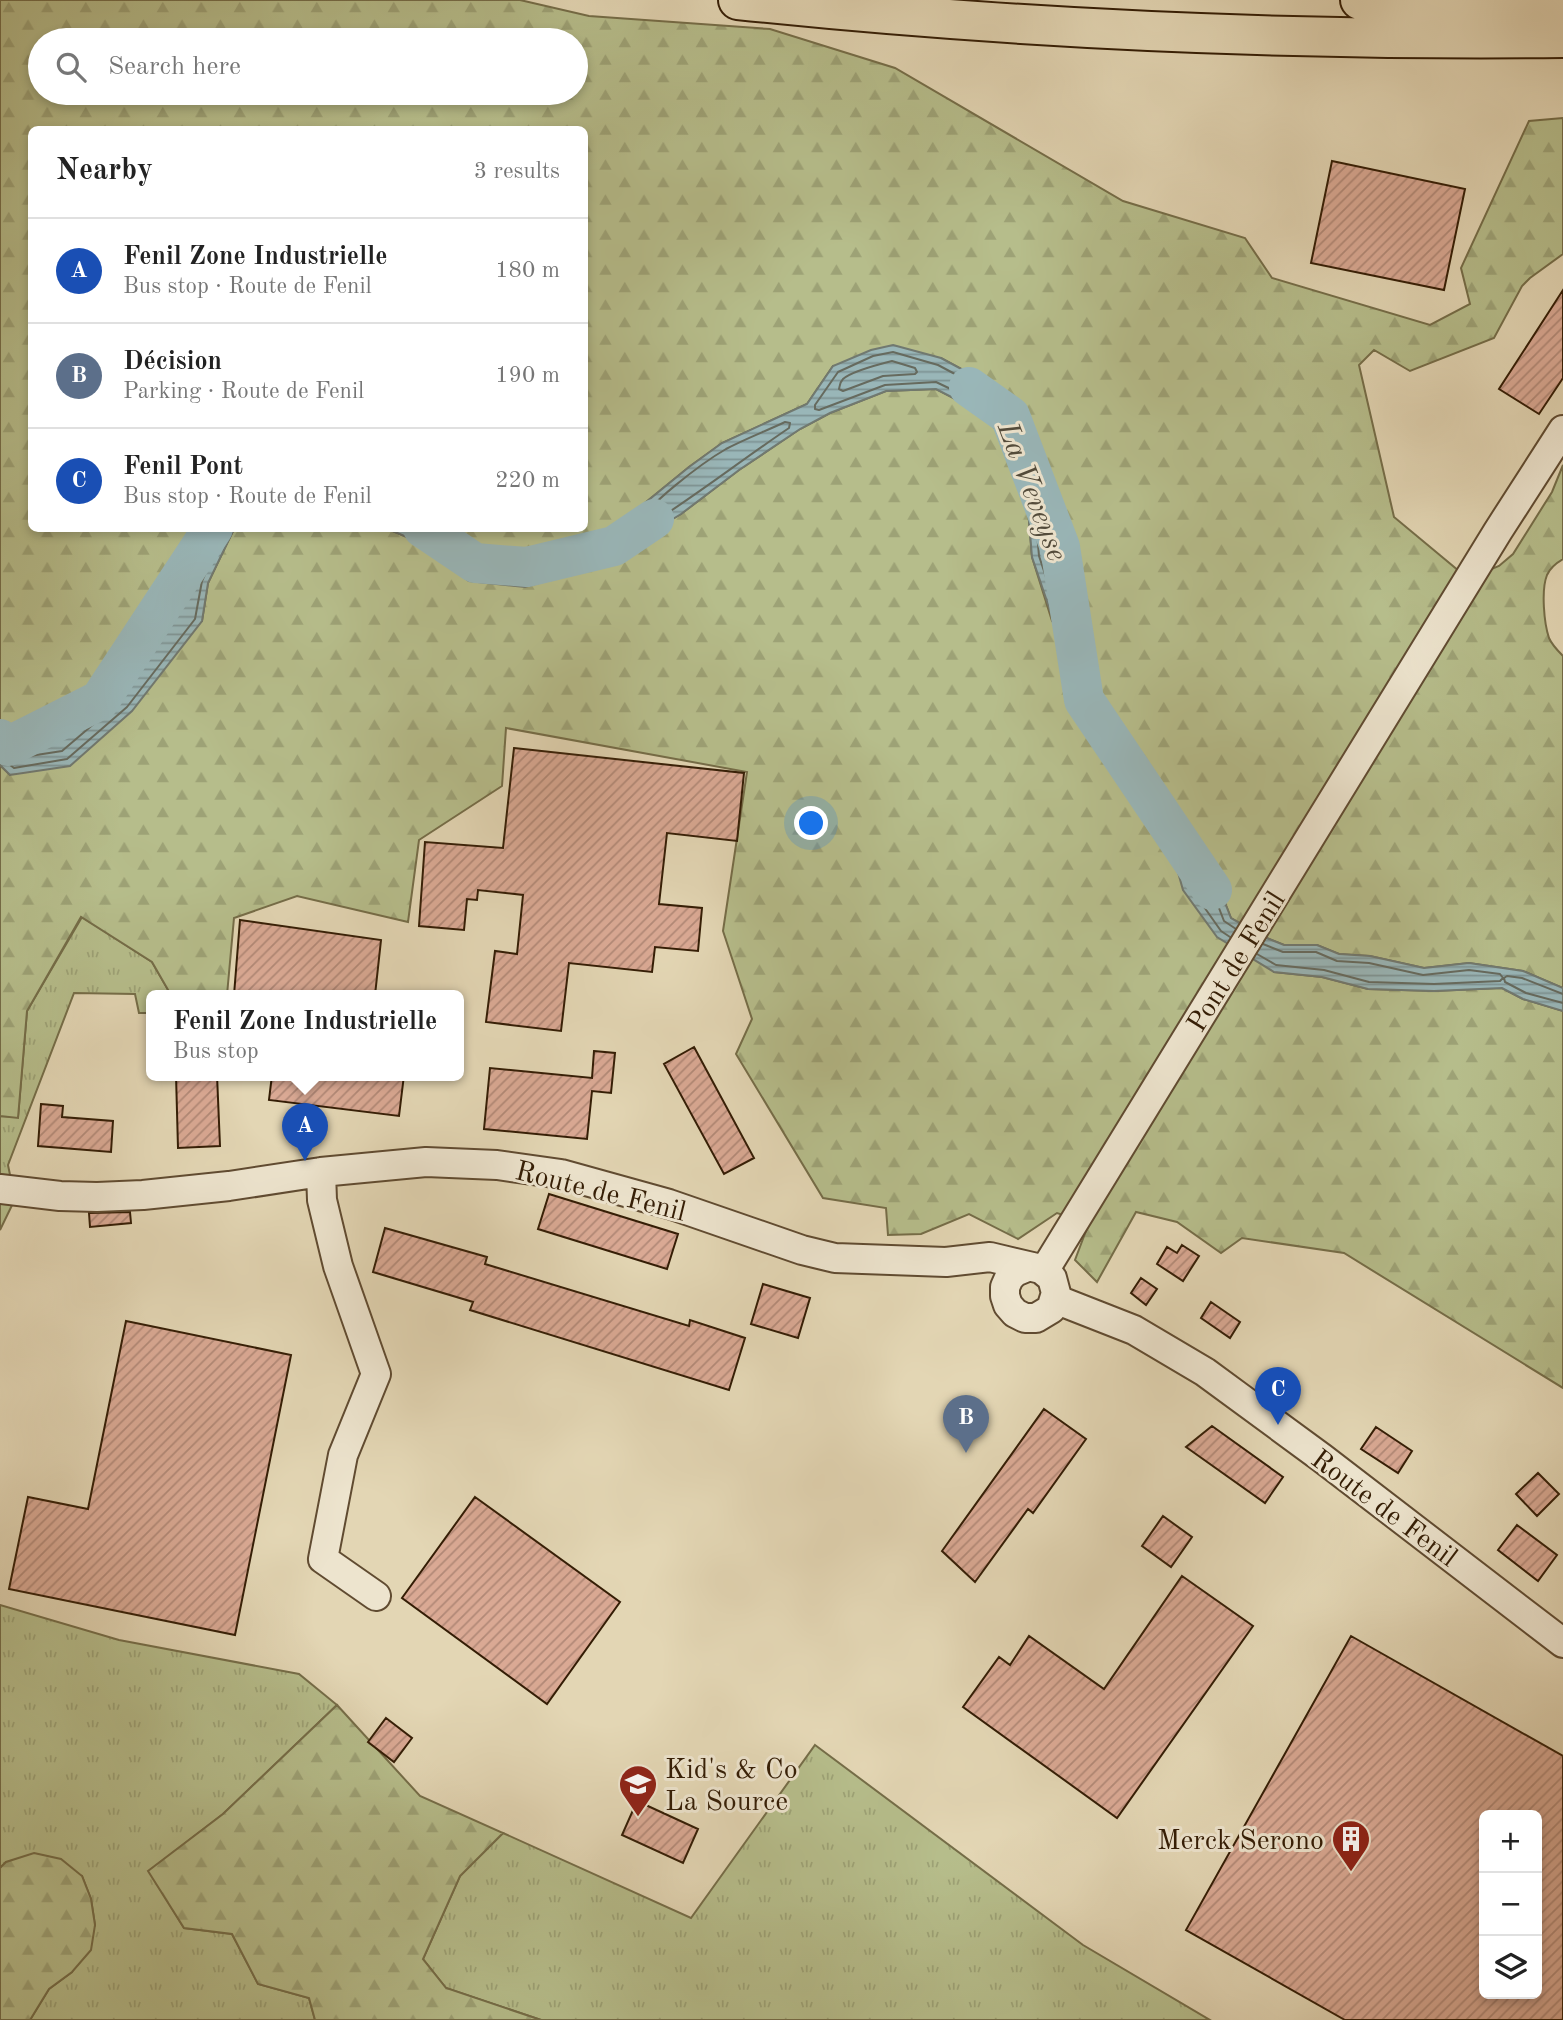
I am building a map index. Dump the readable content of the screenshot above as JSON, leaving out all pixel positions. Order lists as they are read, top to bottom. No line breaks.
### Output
{"streets":{"street":["Pont de Fenil","Route de Fenil"]},"crossings":[["Pont de Fenil","Route de Fenil"]],"water":["La Veveyse"],"places":{"school or university":["Kid's & Co La Source"],"building":["Merck Serono"]},"page":{"search":"Search here","heading":["Nearby","3 results"],"list":[{"mark":"A","name":"Fenil Zone Industrielle","note":"Bus stop · Route de Fenil","value":"180 m"},{"mark":"B","name":"Décision","note":"Parking · Route de Fenil","value":"190 m"},{"mark":"C","name":"Fenil Pont","note":"Bus stop · Route de Fenil","value":"220 m"}],"popup":["Fenil Zone Industrielle","Bus stop"],"pins":["A","C","B"],"map_buttons":["+","−"]}}
